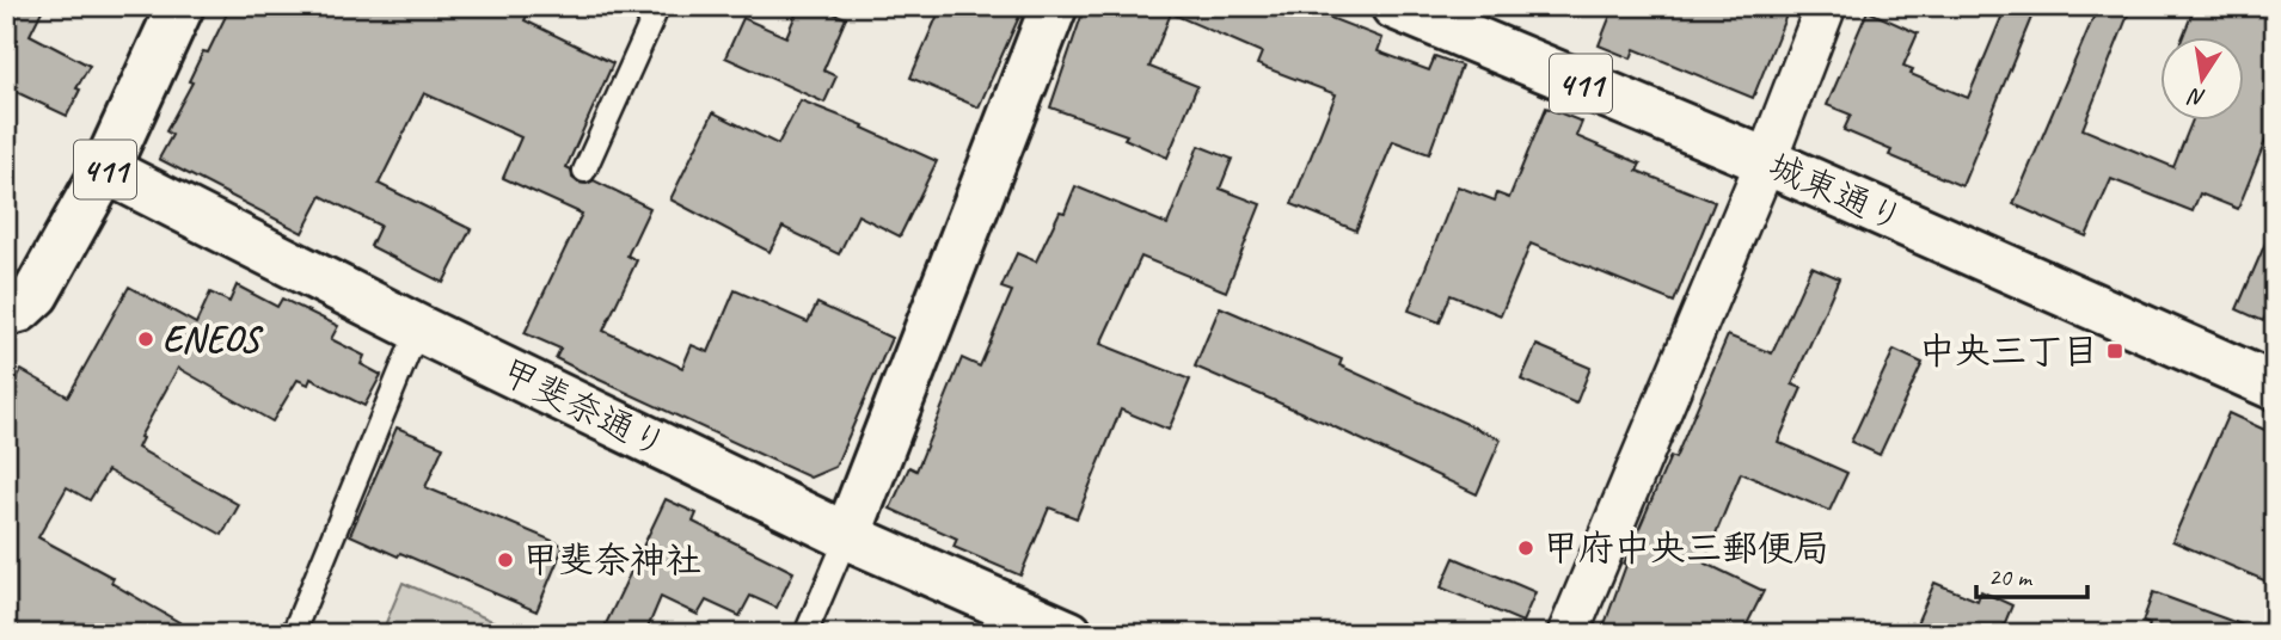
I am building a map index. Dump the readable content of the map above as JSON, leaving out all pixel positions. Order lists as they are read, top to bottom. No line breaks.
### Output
{"streets":{"main road":["411","城東通り","甲斐奈通り"]},"crossings":[["411","甲斐奈通り"]],"places":{"other":["ENEOS","甲府中央三郵便局","甲斐奈神社"],"transit":["中央三丁目"]},"scale_bar":"20 m","north":"bottom"}
